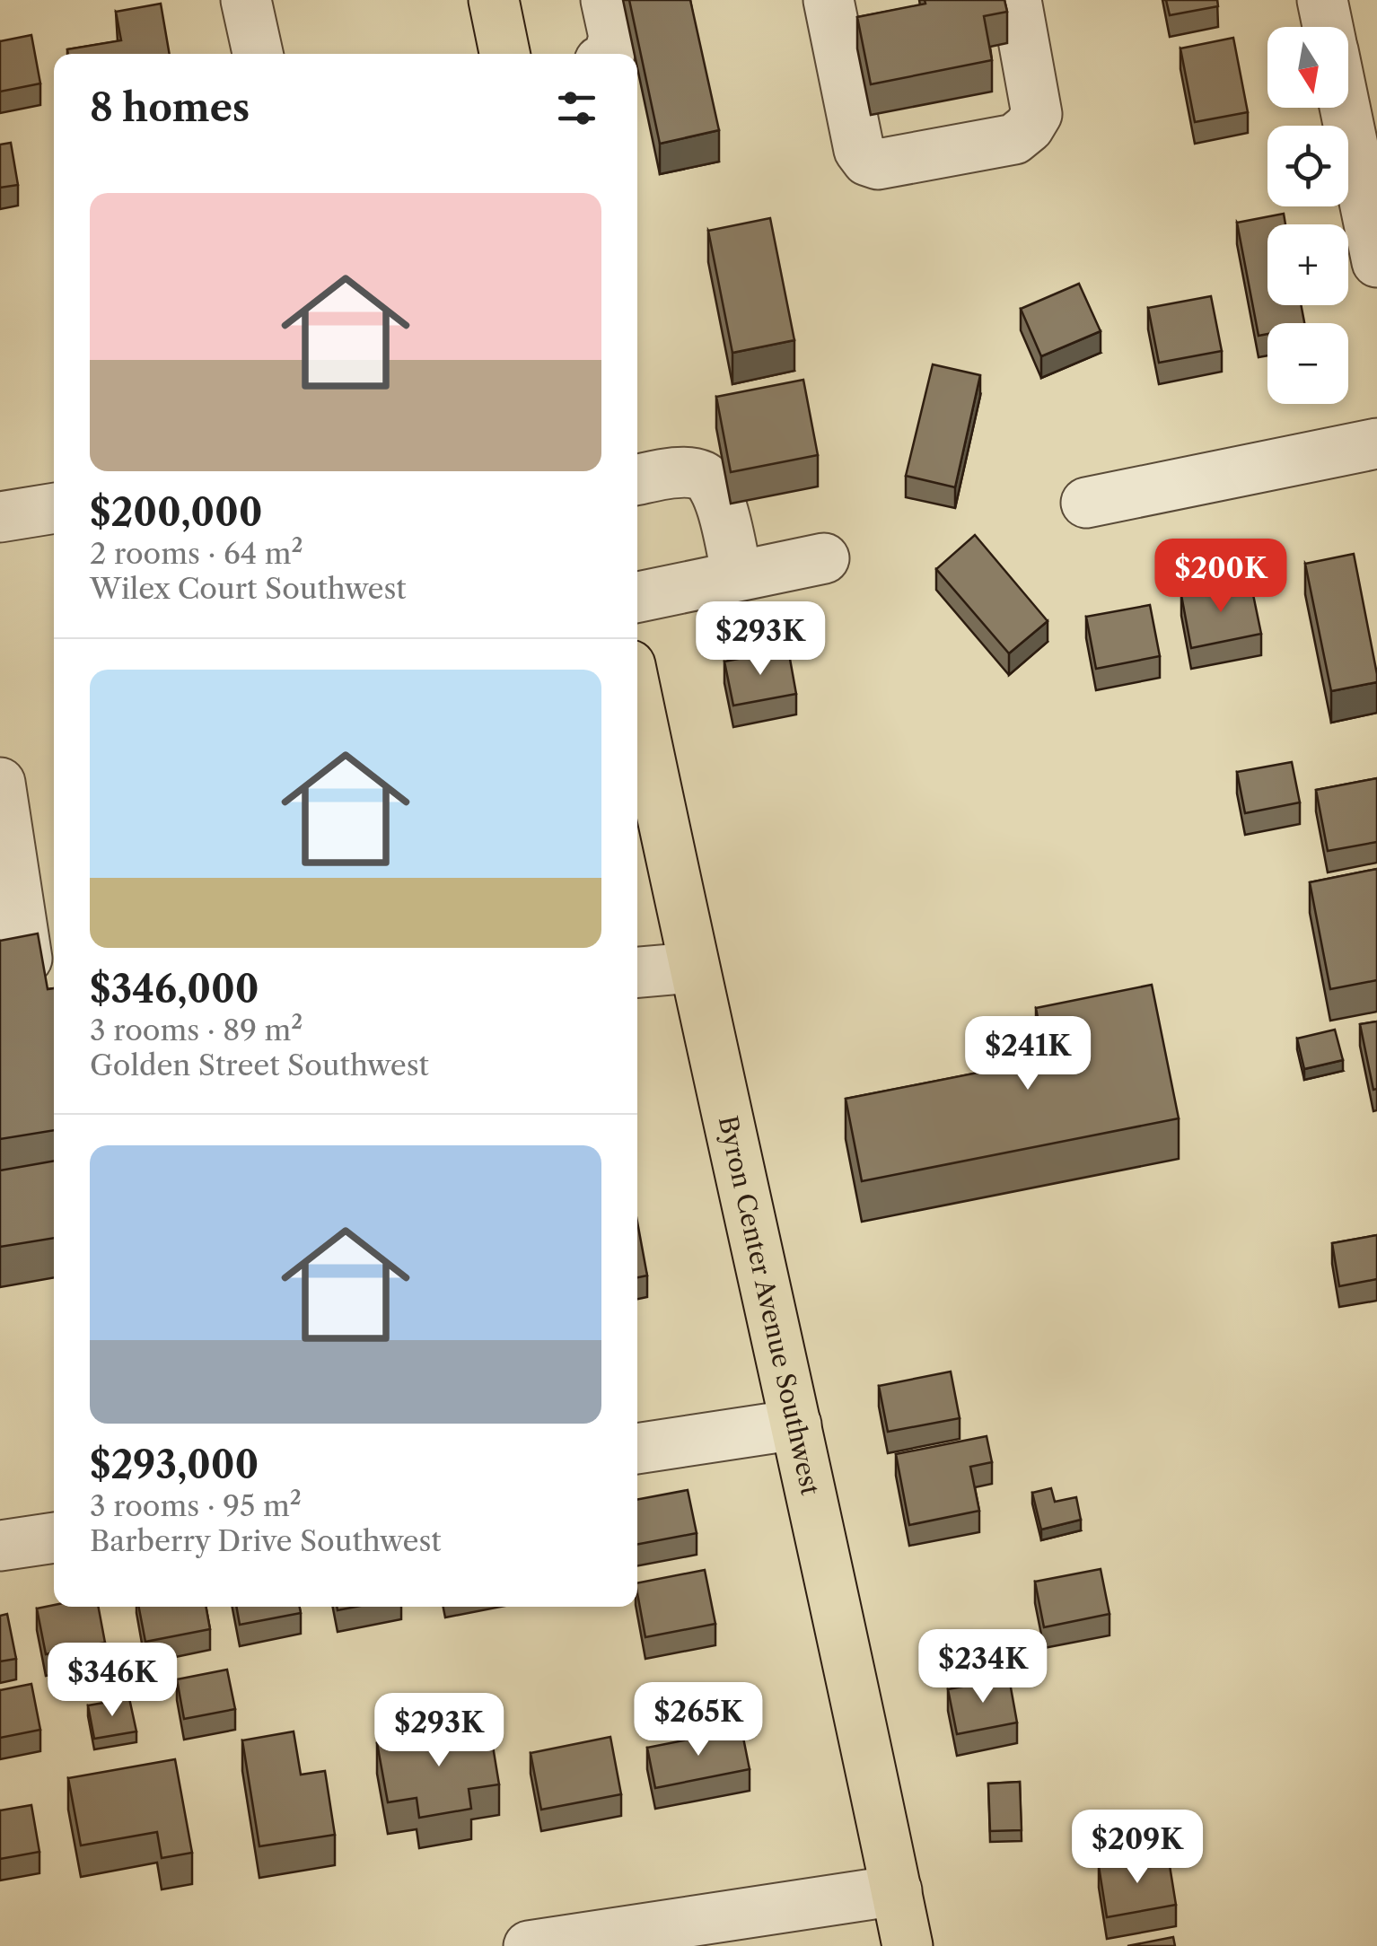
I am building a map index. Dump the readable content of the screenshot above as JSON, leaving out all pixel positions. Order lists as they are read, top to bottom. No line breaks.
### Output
{"streets":{"main road":["Byron Center Avenue Southwest"]},"north":"bottom","page":{"map_buttons":["+","−"],"heading":"8 homes","list":[{"name":"$200,000","note":"2 rooms · 64 m² · Wilex Court Southwest"},{"name":"$346,000","note":"3 rooms · 89 m² · Golden Street Southwest"},{"name":"$293,000","note":"3 rooms · 95 m² · Barberry Drive Southwest"}],"price":["$200K","$293K","$241K","$234K","$346K","$265K","$293K","$209K"]}}
